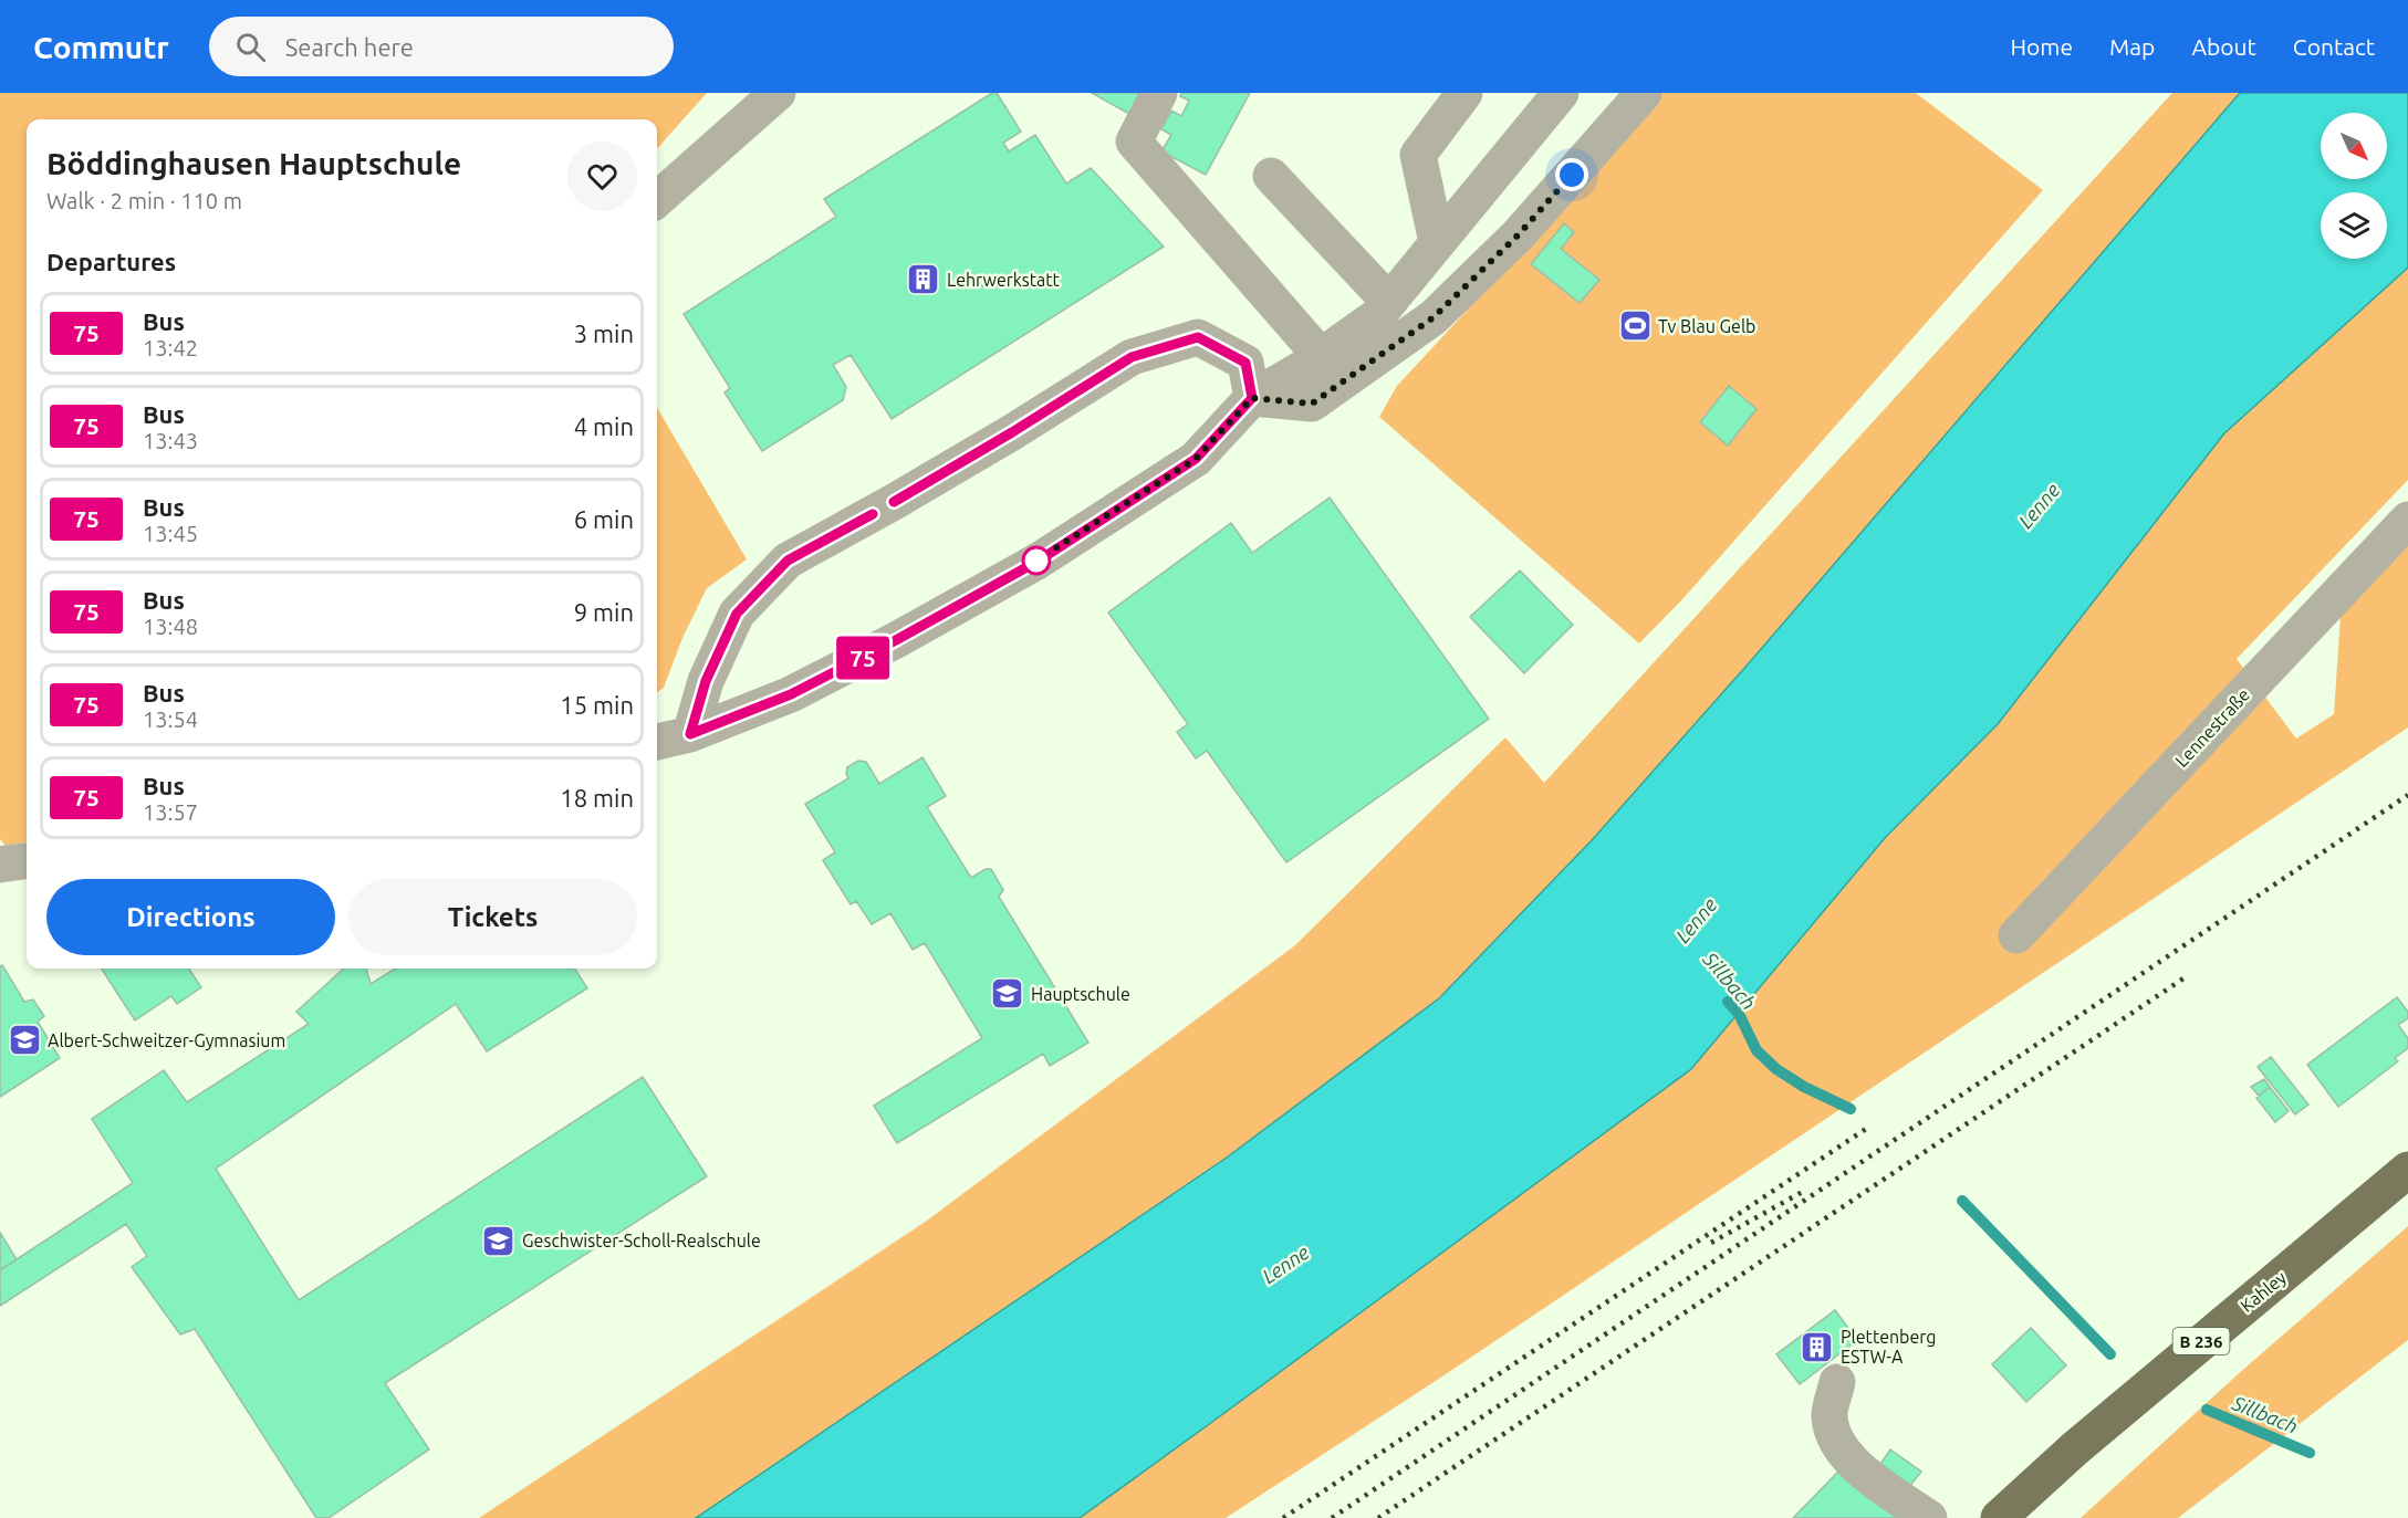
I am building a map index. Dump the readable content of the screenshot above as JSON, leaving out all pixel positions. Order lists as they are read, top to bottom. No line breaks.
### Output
{"streets":{"main road":["Kahley","B 236"],"street":["Lennestraße"]},"water":["Lenne","Sillbach"],"places":{"building":["Lehrwerkstatt","Plettenberg ESTW-A"],"sports":["Tv Blau Gelb"],"school or university":["Hauptschule","Albert-Schweitzer-Gymnasium","Geschwister-Scholl-Realschule"]},"lines":["bus line 75"],"north":"bottom right","page":{"header":"Commutr","search":"Search here","nav":["Home","Map","About","Contact"],"on_map":"75","heading":[["Böddinghausen Hauptschule","Walk · 2 min · 110 m"],"Departures"],"list":[{"mark":"75","name":"Bus","note":"13:42","value":"3 min"},{"mark":"75","name":"Bus","note":"13:43","value":"4 min"},{"mark":"75","name":"Bus","note":"13:45","value":"6 min"},{"mark":"75","name":"Bus","note":"13:48","value":"9 min"},{"mark":"75","name":"Bus","note":"13:54","value":"15 min"},{"mark":"75","name":"Bus","note":"13:57","value":"18 min"}],"buttons":["Directions","Tickets"]}}
